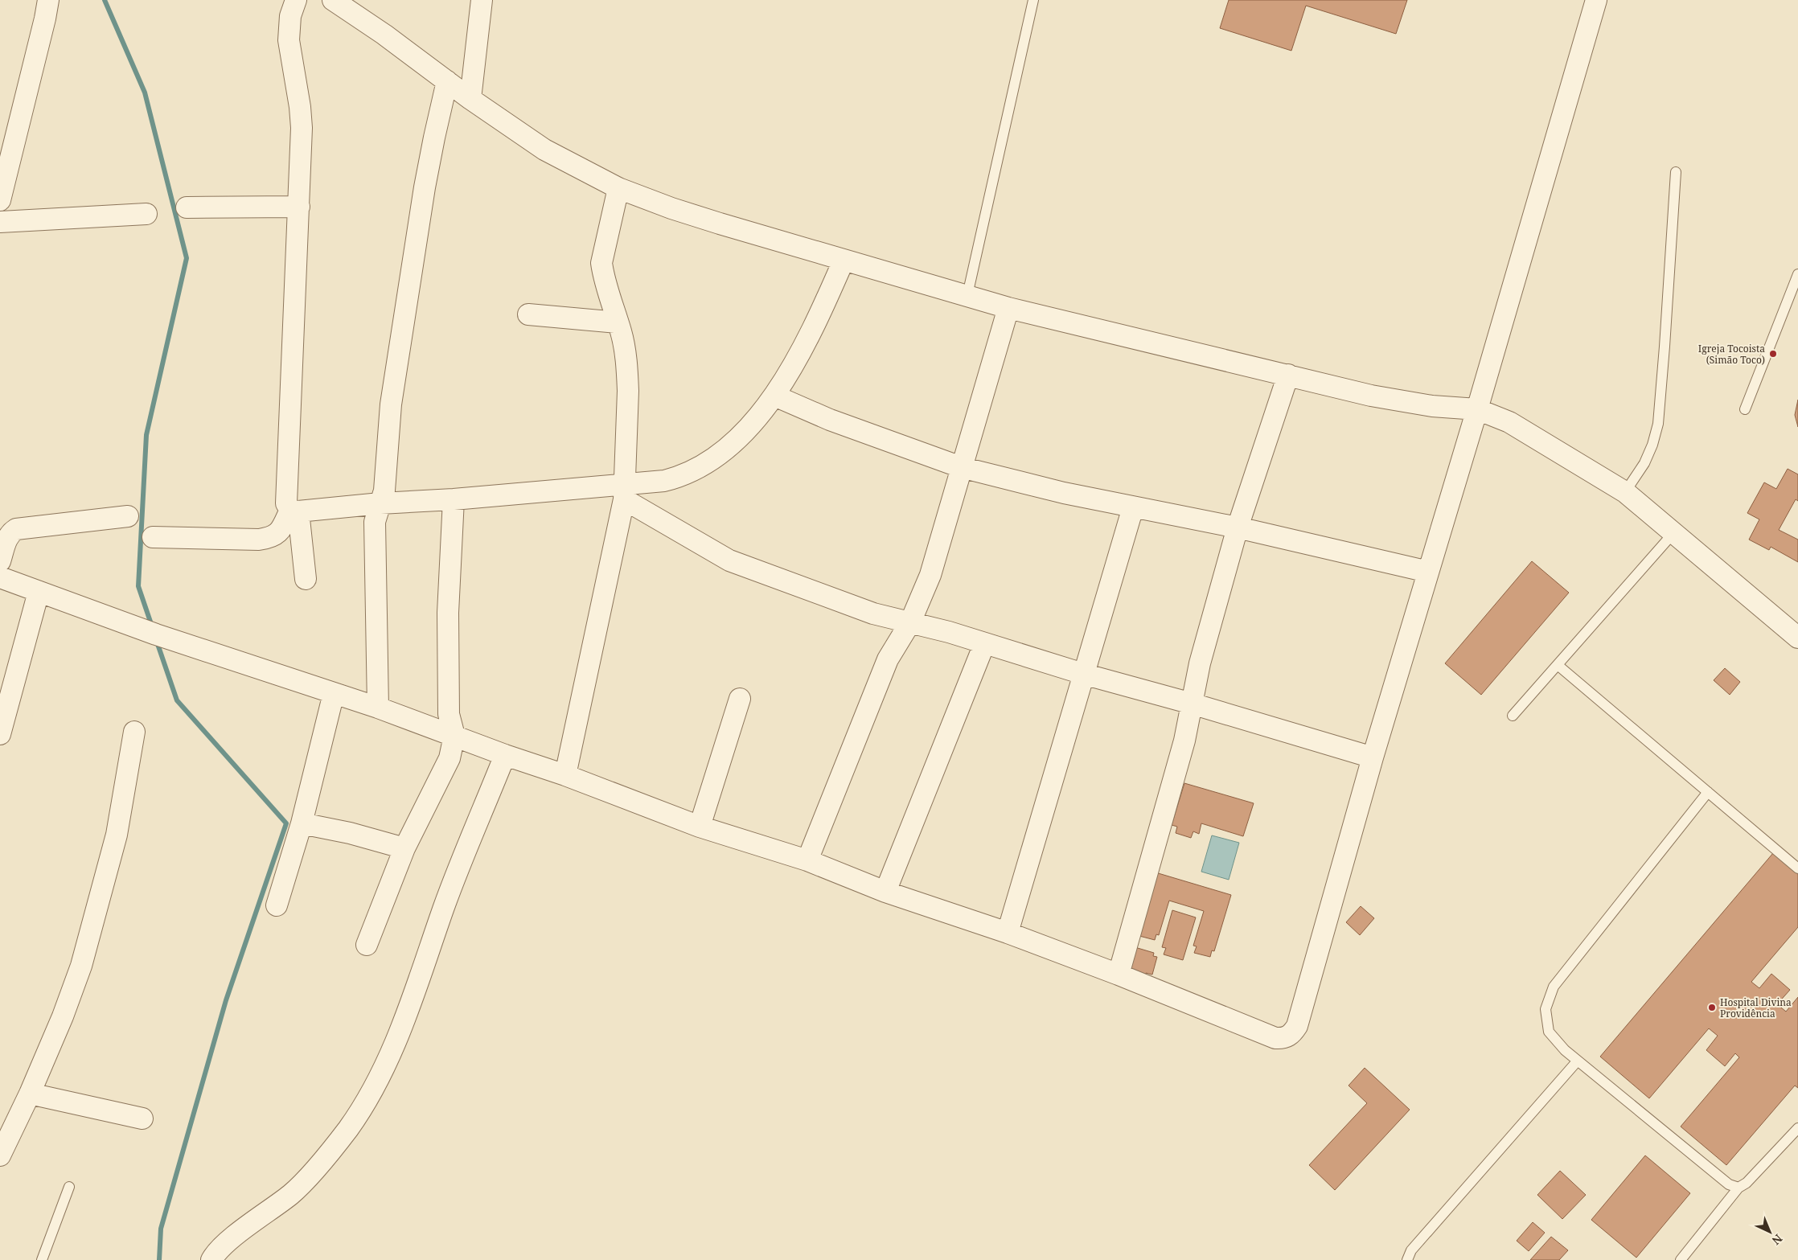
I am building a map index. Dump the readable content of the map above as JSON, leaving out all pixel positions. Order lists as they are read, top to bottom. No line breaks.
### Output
{"places":["Igreja Tocoista (Simão Toco)","Hospital Divina Providência"],"north":"bottom right"}
